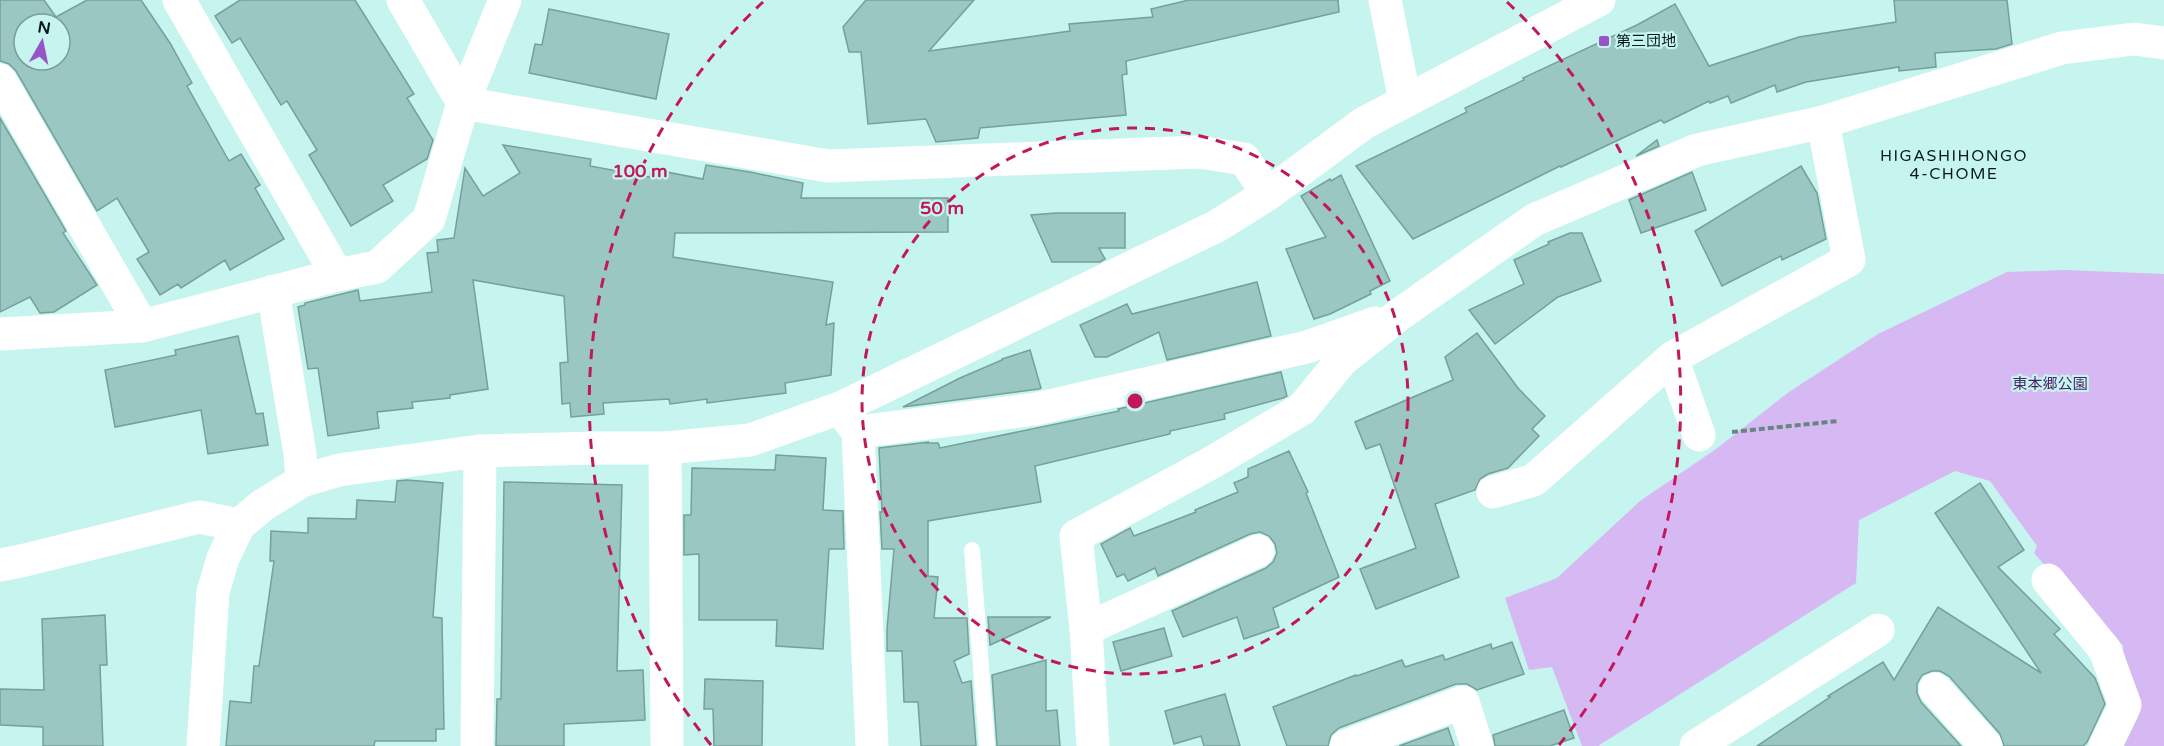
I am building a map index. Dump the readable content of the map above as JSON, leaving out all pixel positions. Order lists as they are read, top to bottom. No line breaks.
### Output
{"districts":["HIGASHIHONGO 4-CHOME"],"parks":["東本郷公園"],"places":{"transit":["第三団地"]},"north":"top","rings":["100 m","50 m"]}
